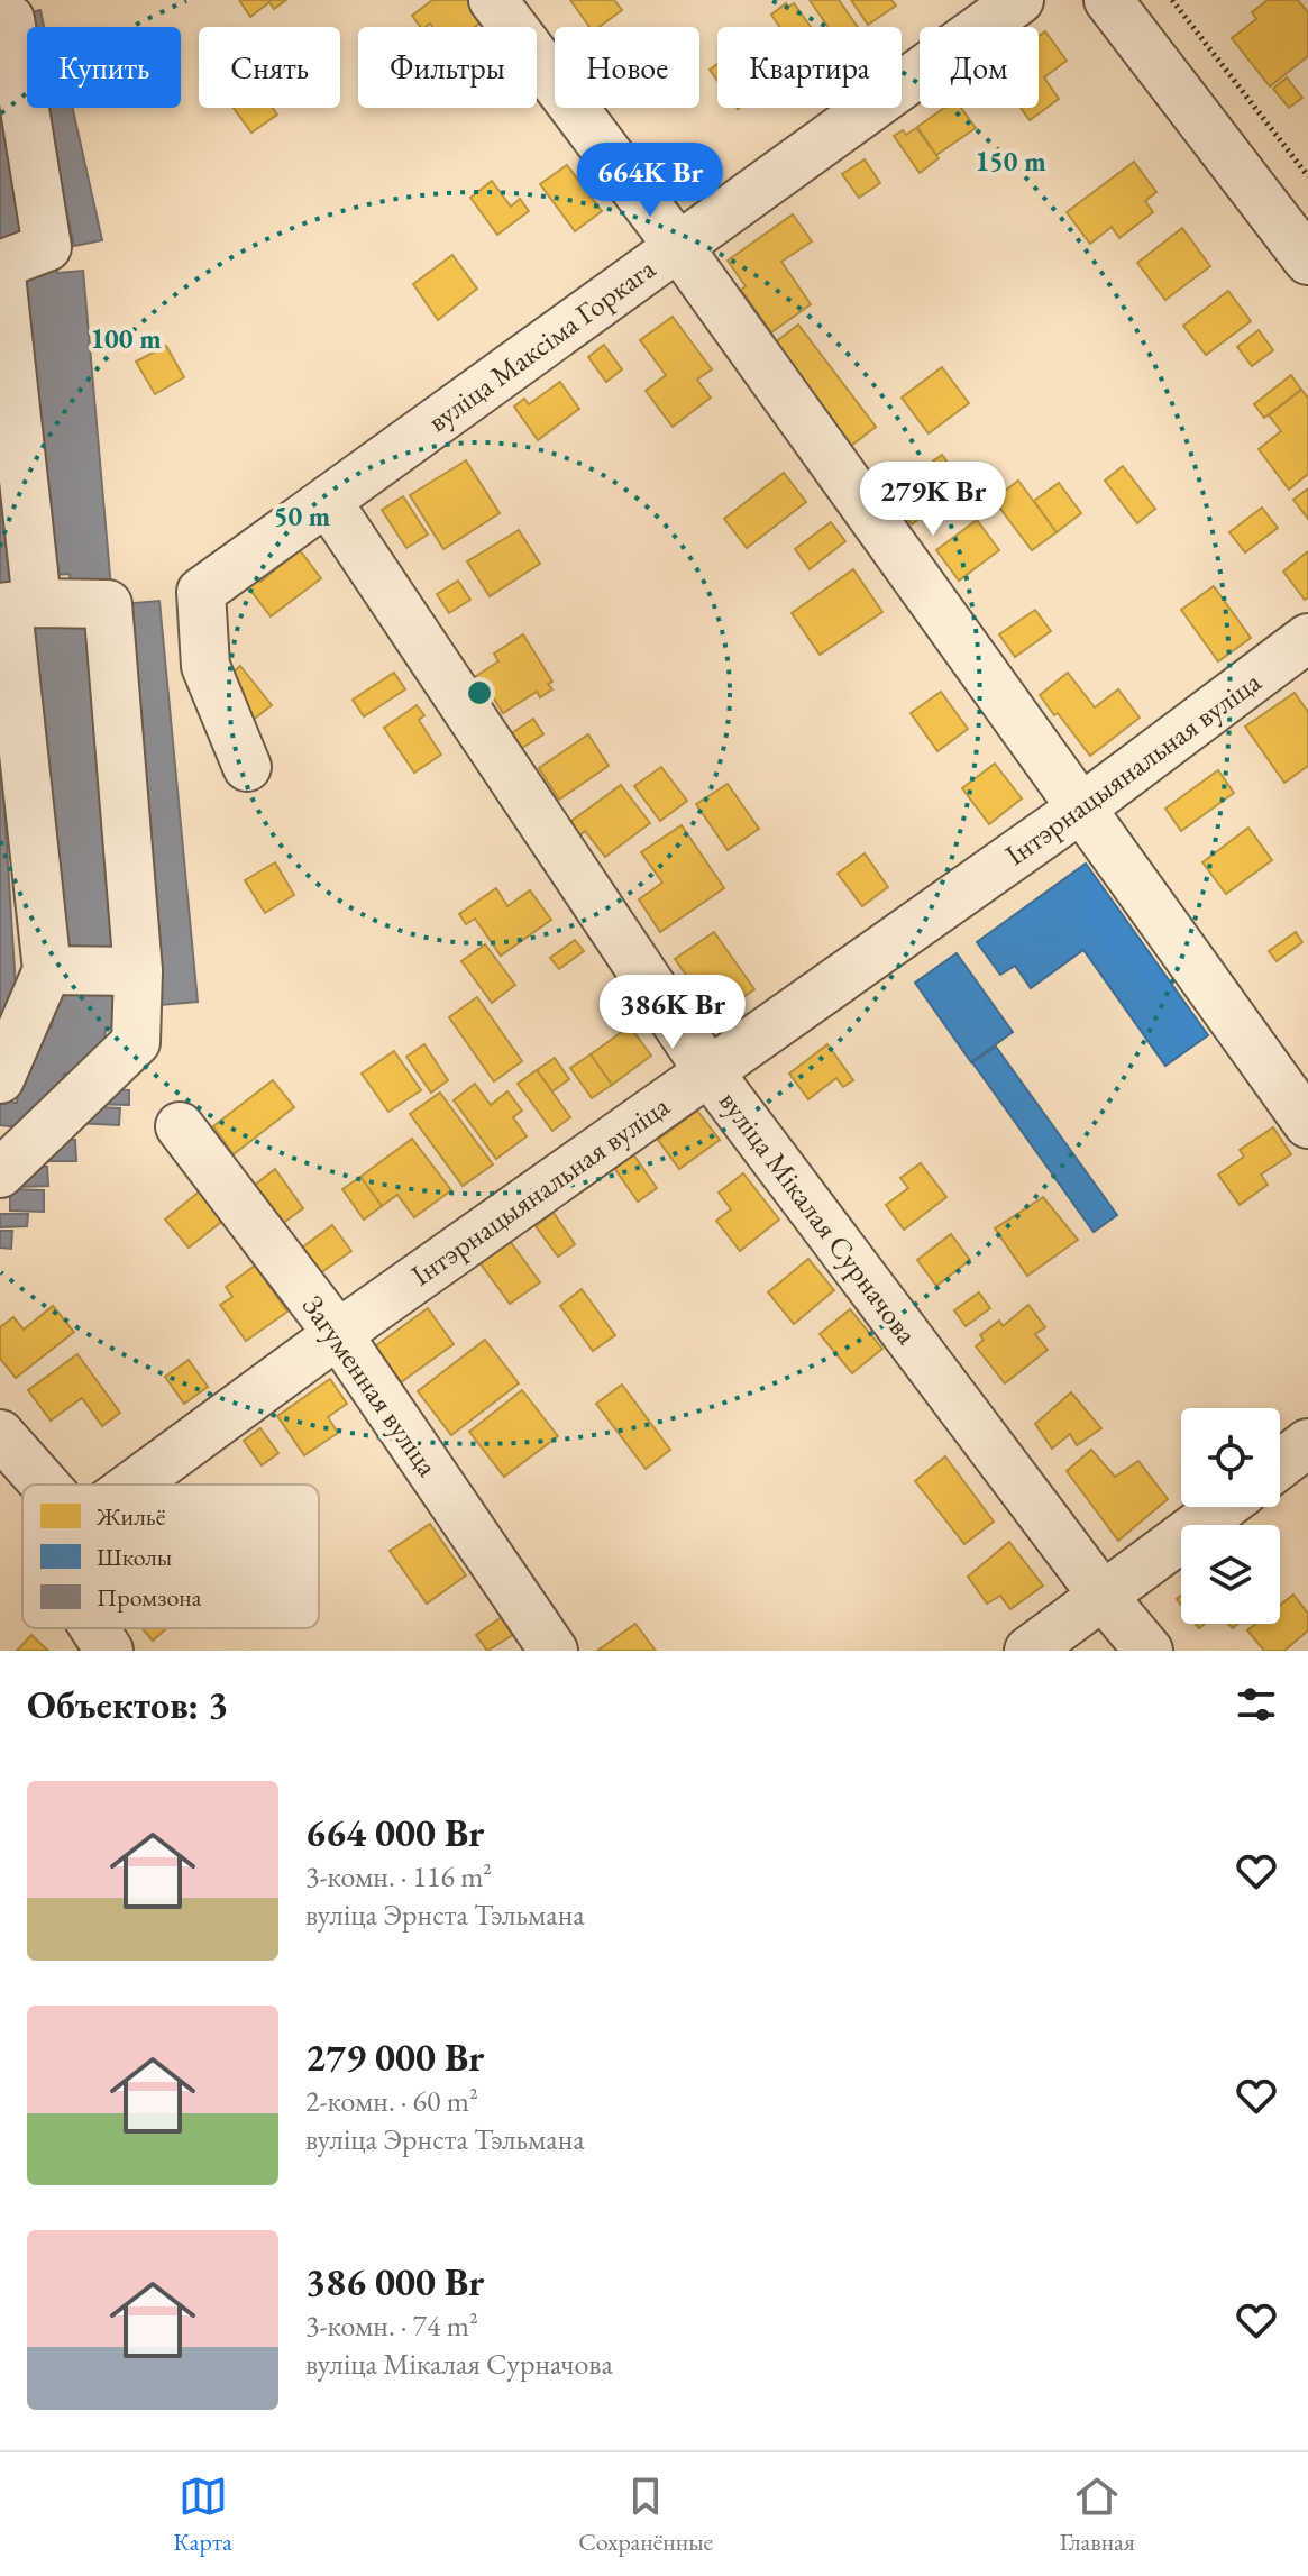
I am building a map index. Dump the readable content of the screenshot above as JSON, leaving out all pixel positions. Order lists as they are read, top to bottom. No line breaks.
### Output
{"streets":{"street":["вуліца Максіма Горкага","Інтэрнацыянальная вуліца","вуліца Мікалая Сурначова","Загуменная вуліца"]},"crossings":[["вуліца Максіма Горкага","вуліца Мікалая Сурначова"],["Інтэрнацыянальная вуліца","вуліца Мікалая Сурначова"],["Інтэрнацыянальная вуліца","Загуменная вуліца"]],"legend":["Жильё","Школы","Промзона"],"page":{"chip":["Купить","Снять","Фильтры","Новое","Квартира","Дом"],"price":["664K Br","279K Br","386K Br"],"heading":"Объектов: 3","list":[{"name":"664 000 Br","note":"3-комн. · 116 m² · вуліца Эрнста Тэльмана"},{"name":"279 000 Br","note":"2-комн. · 60 m² · вуліца Эрнста Тэльмана"},{"name":"386 000 Br","note":"3-комн. · 74 m² · вуліца Мікалая Сурначова"}],"tabs":["Карта","Сохранённые","Главная"]},"rings":["150 m","100 m","50 m"]}
